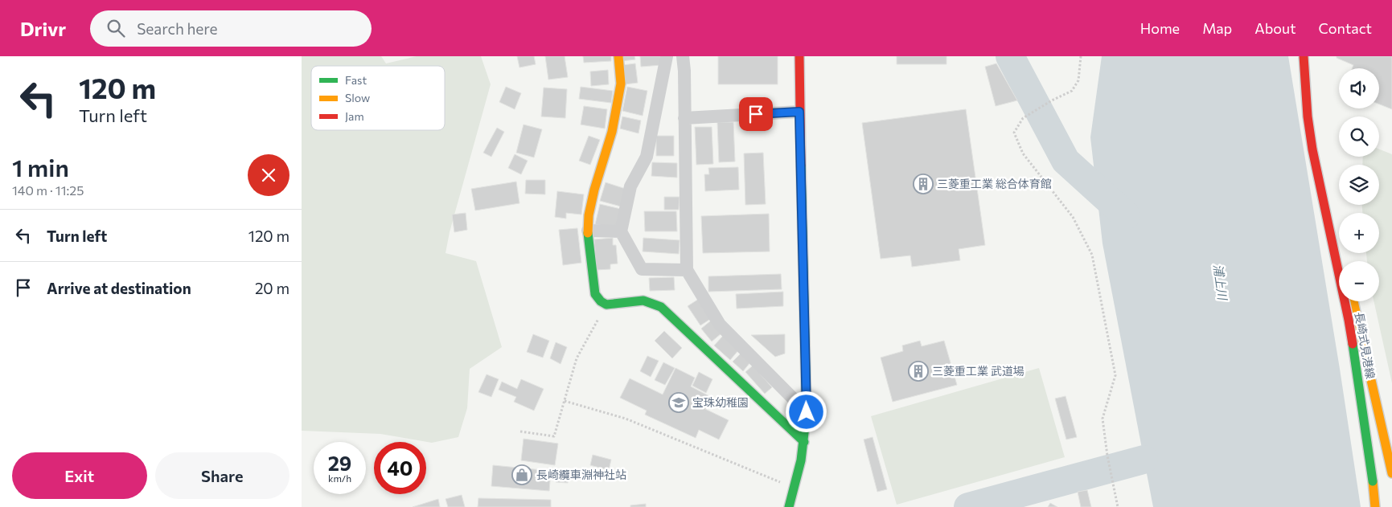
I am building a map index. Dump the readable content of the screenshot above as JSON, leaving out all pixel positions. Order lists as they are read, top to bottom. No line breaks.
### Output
{"streets":{"street":["長崎式見港線"]},"water":["浦上川"],"places":{"building":["三菱重工業 総合体育館","三菱重工業 武道場"],"school or university":["宝珠幼稚園"],"shop":["長崎纜車淵神社站"]},"legend":["Fast","Slow","Jam"],"page":{"header":"Drivr","search":"Search here","nav":["Home","Map","About","Contact"],"turn":["120 m","Turn left"],"map_buttons":["+","−"],"heading":["1 min","140 m · 11:25"],"list":[{"name":"Turn left","value":"120 m"},{"name":"Arrive at destination","value":"20 m"}],"speed":"29 km/h","limit":"40","buttons":["Exit","Share"]}}
